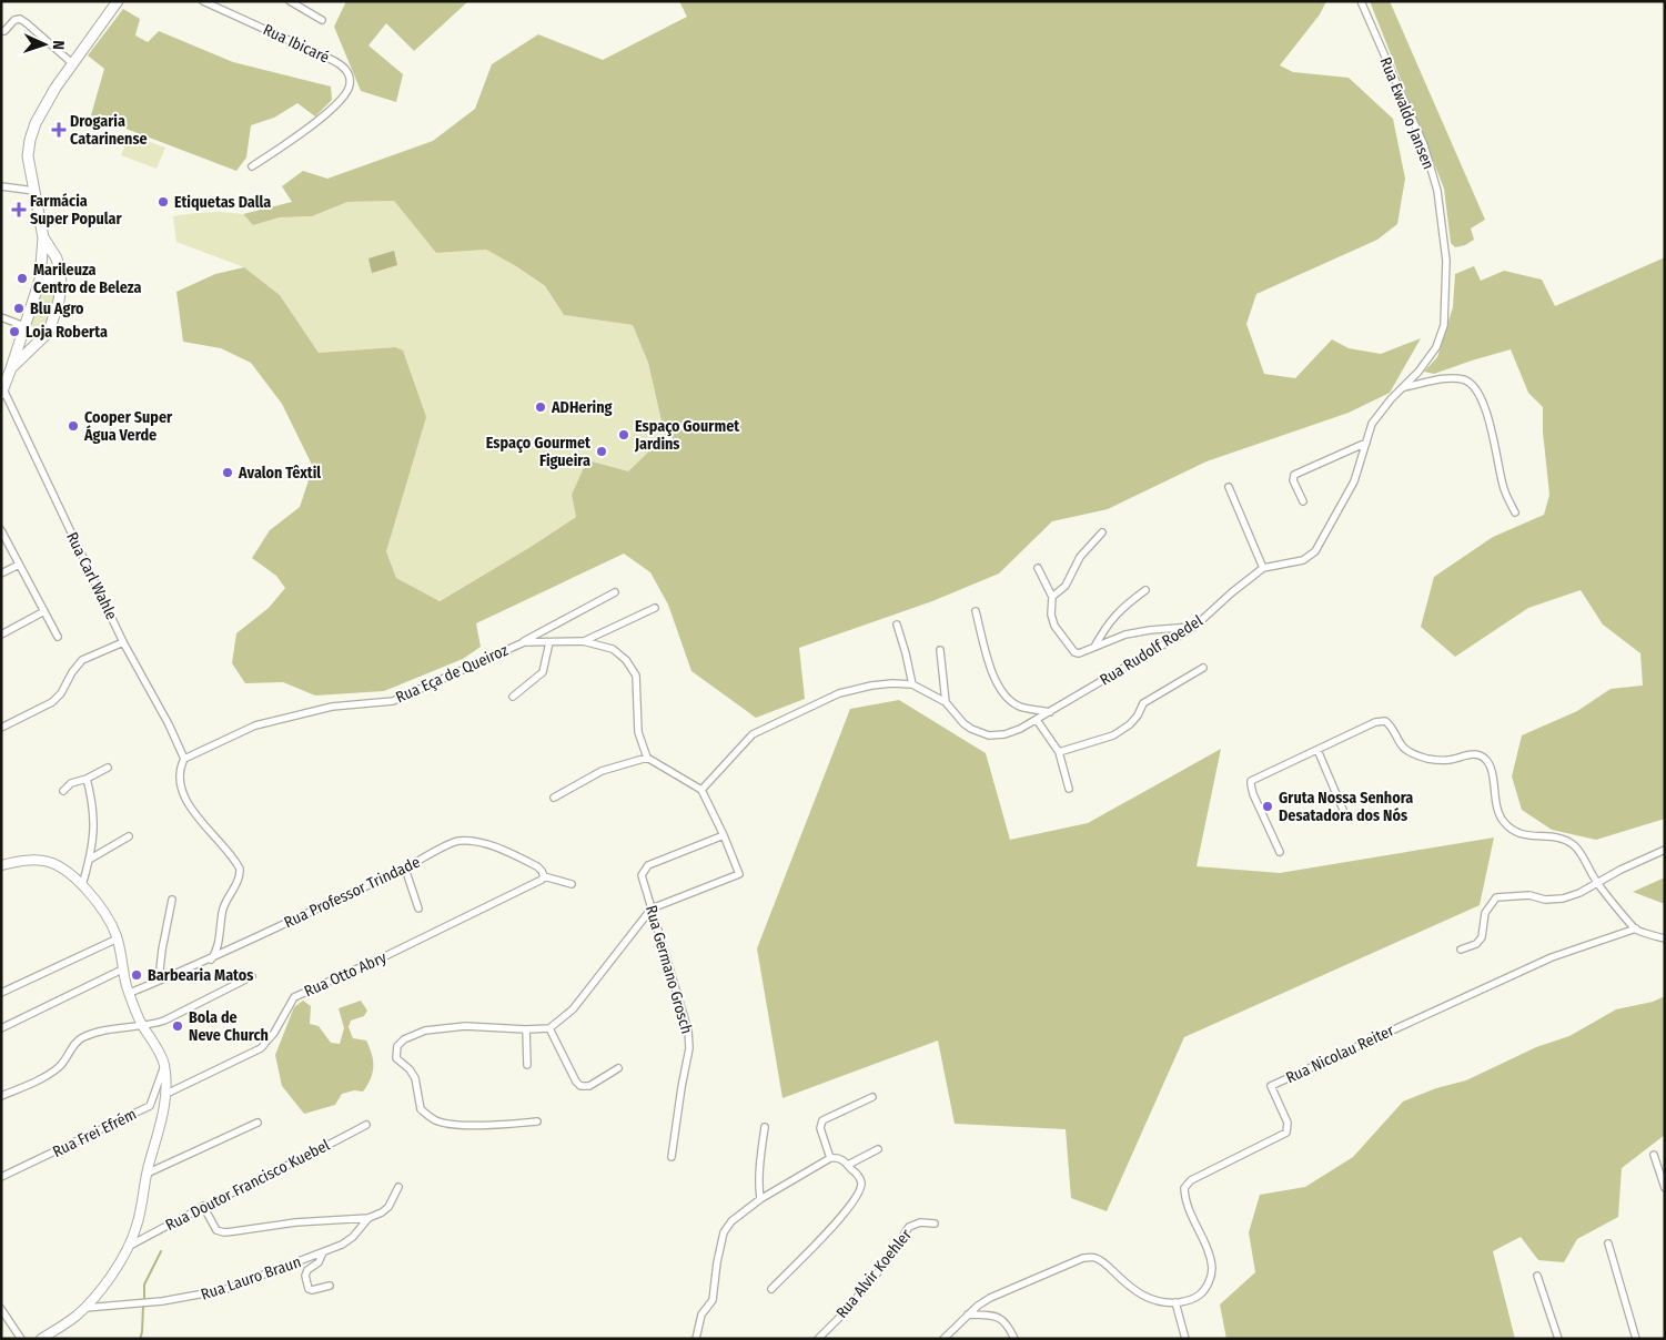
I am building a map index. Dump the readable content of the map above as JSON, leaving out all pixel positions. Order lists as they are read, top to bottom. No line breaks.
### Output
{"streets":{"street":["Rua Ibicaré","Rua Ewaldo Jansen","Rua Carl Wahle","Rua Rudolf Roedel","Rua Eça de Queiroz","Rua Professor Trindade","Rua Germano Grosch","Rua Otto Abry","Rua Nicolau Reiter","Rua Frei Efrém","Rua Doutor Francisco Kuebel","Rua Alvir Koehler","Rua Lauro Braun"]},"crossings":[["Rua Ewaldo Jansen","Rua Rudolf Roedel"],["Rua Carl Wahle","Rua Eça de Queiroz"],["Rua Professor Trindade","Rua Otto Abry"]],"places":{"health":["Drogaria Catarinense","Farmácia Super Popular"],"other":["Etiquetas Dalla","Marileuza Centro de Beleza","Blu Agro","Loja Roberta","ADHering","Cooper Super Água Verde","Espaço Gourmet Jardins","Espaço Gourmet Figueira","Avalon Têxtil","Gruta Nossa Senhora Desatadora dos Nós","Barbearia Matos","Bola de Neve Church"]},"north":"right"}
